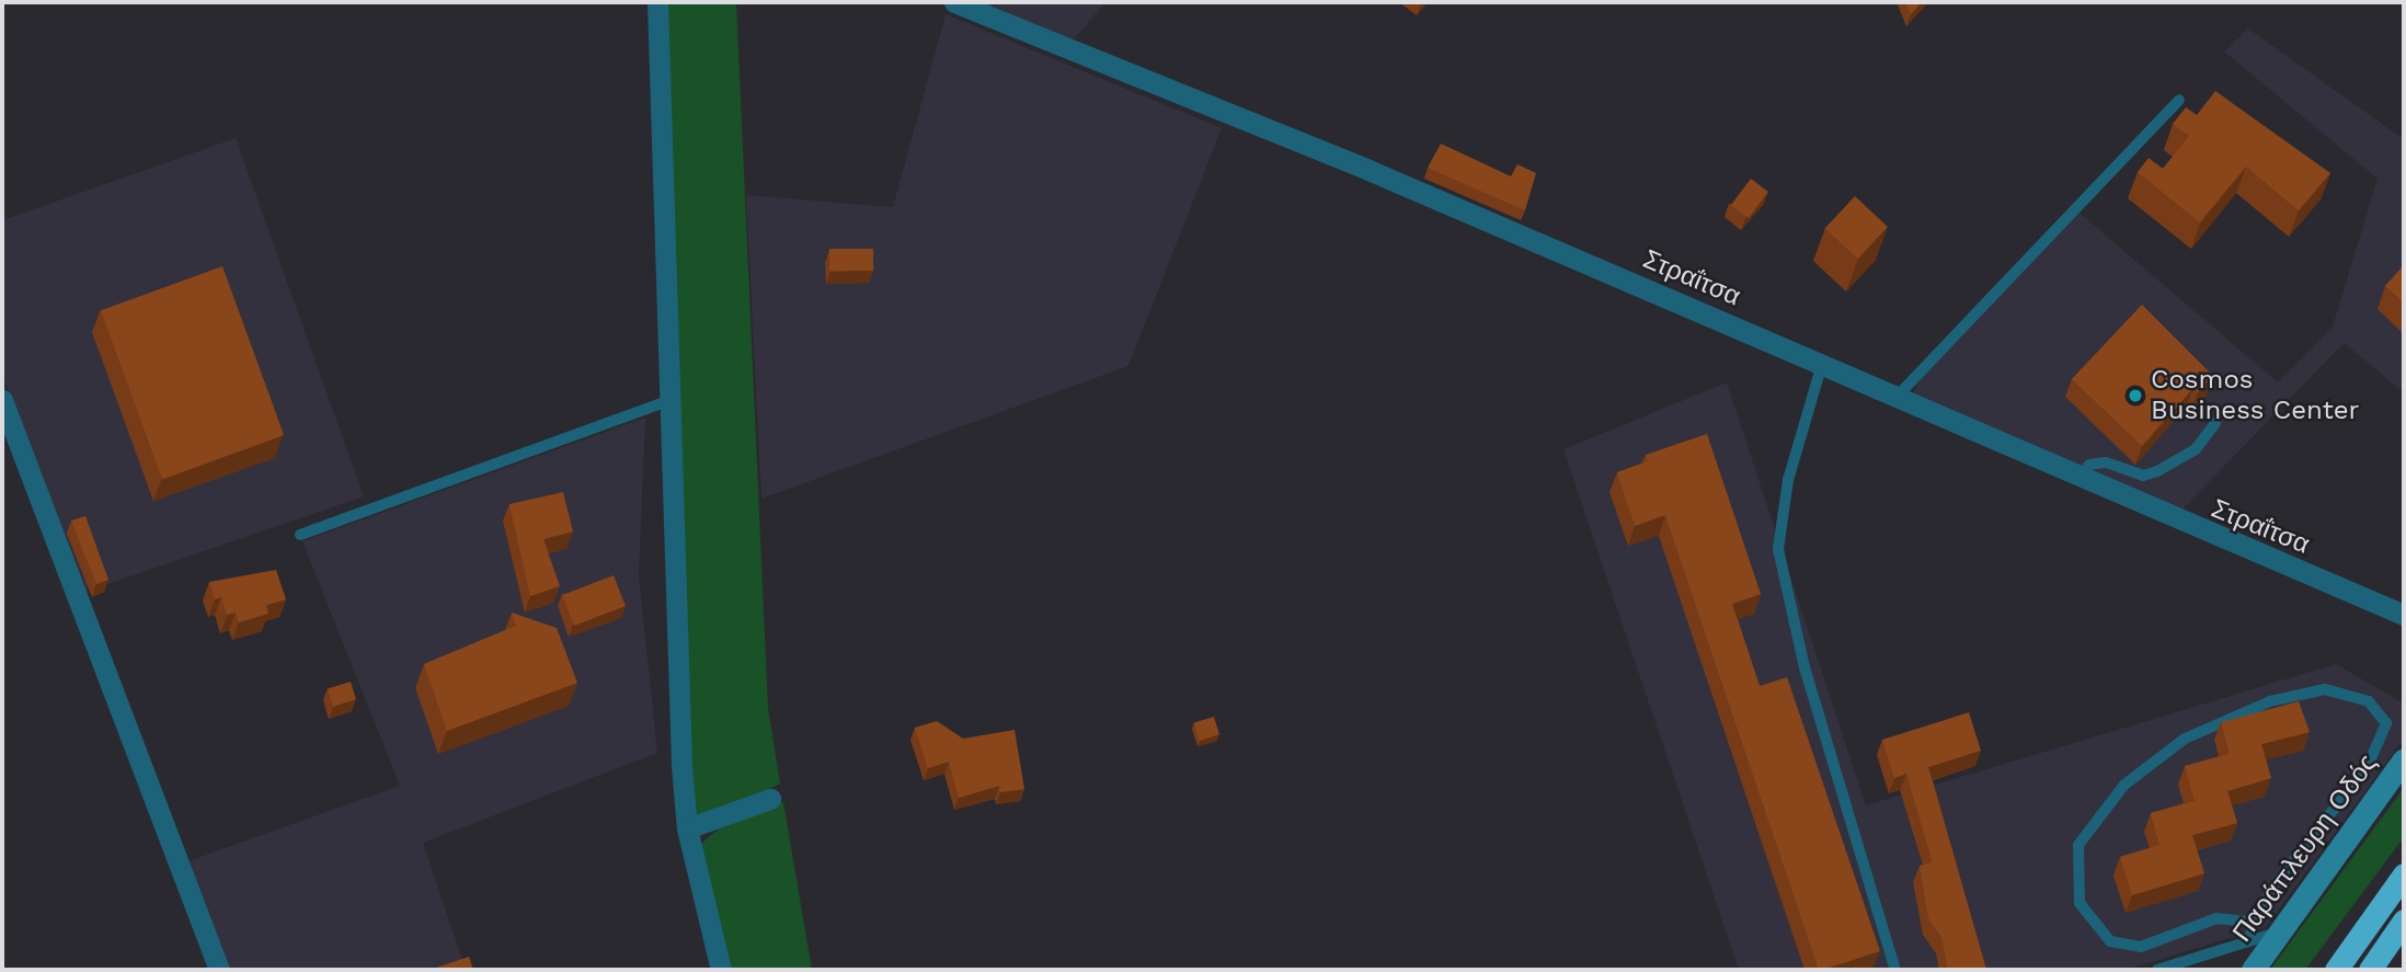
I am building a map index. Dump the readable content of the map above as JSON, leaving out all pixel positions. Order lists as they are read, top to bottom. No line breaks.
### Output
{"streets":{"street":["Στραΐτσα","Παράπλευρη Οδός"]},"places":["Cosmos Business Center"]}
